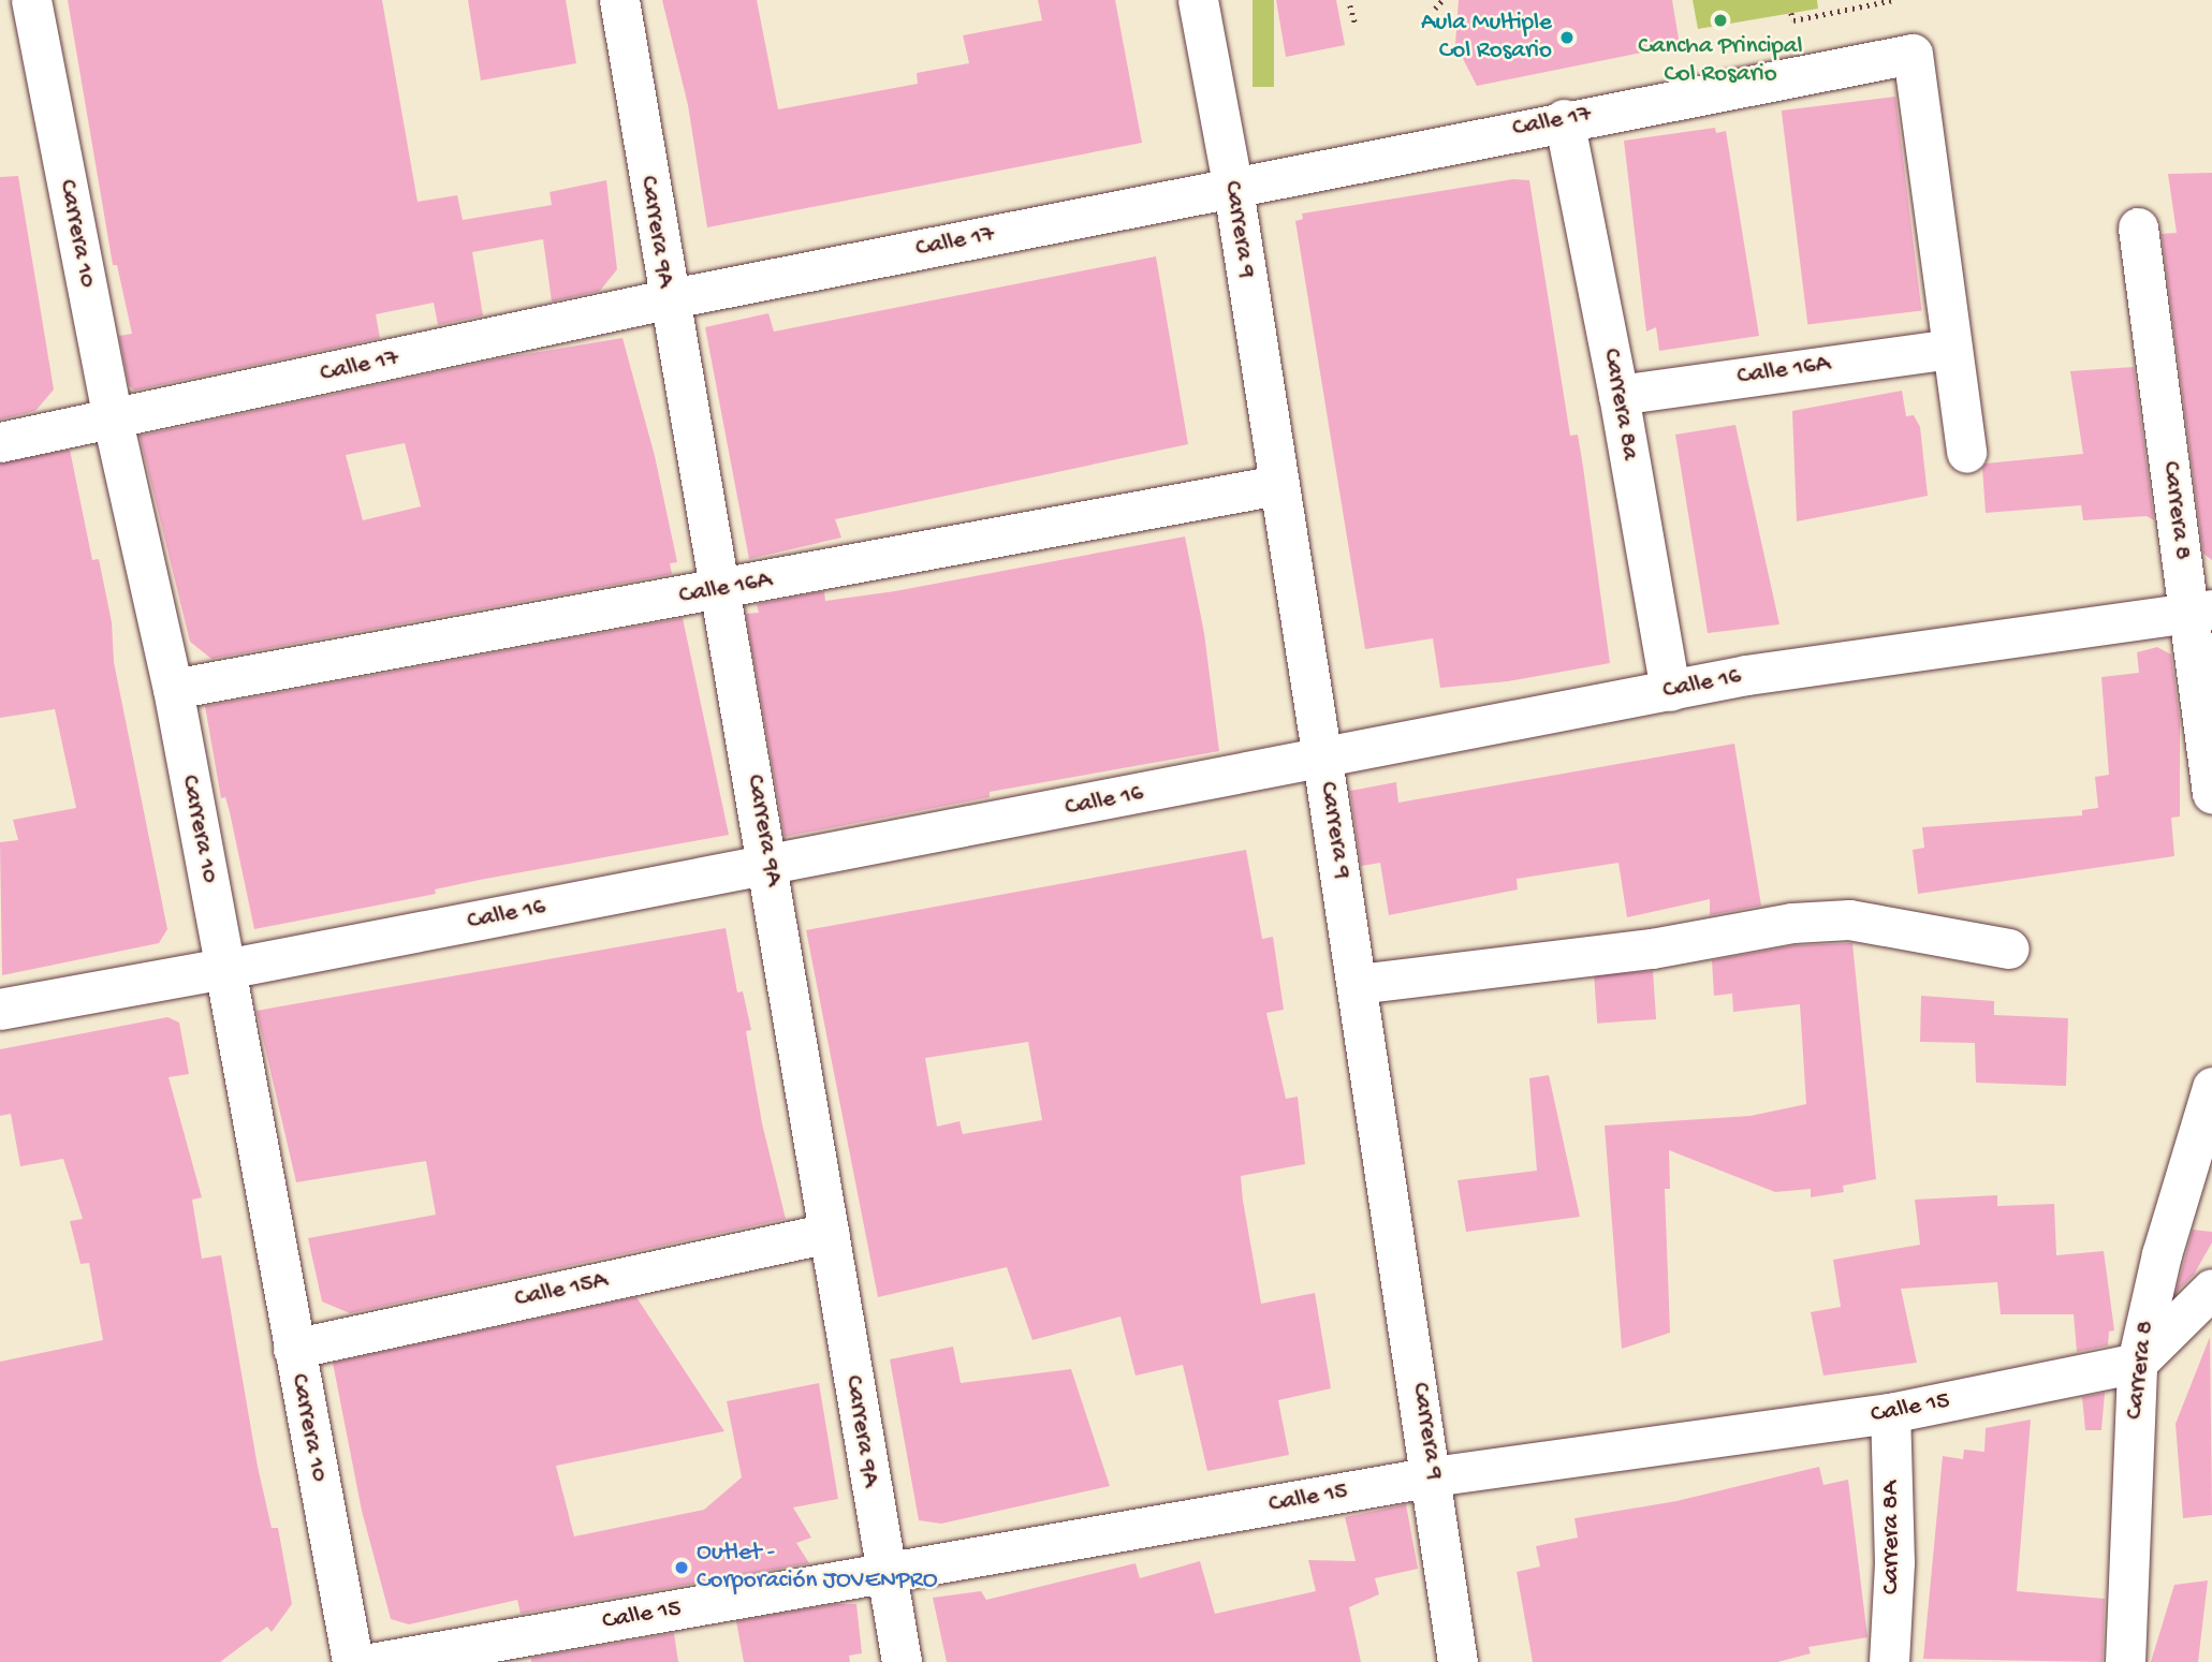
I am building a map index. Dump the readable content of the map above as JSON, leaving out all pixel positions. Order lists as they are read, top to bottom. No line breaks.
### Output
{"streets":{"street":["Calle 17","Carrera 9","Carrera 9A","Carrera 10","Calle 16A","Carrera 8a","Carrera 8","Calle 16","Calle 15A","Calle 15","Carrera 8A"]},"crossings":[["Calle 17","Carrera 9"],["Calle 17","Carrera 9A"],["Calle 17","Carrera 10"],["Calle 17","Calle 16A"],["Calle 17","Carrera 8a"],["Carrera 9","Calle 16A"],["Carrera 9","Calle 16"],["Carrera 9","Calle 15"],["Carrera 9A","Calle 16A"],["Carrera 9A","Calle 16"],["Carrera 9A","Calle 15A"],["Carrera 9A","Calle 15"],["Carrera 10","Calle 16A"],["Carrera 10","Calle 16"],["Carrera 10","Calle 15A"],["Calle 16A","Carrera 8a"],["Carrera 8a","Calle 16"],["Carrera 8","Calle 16"],["Carrera 8","Calle 15"],["Calle 15","Carrera 8A"]],"places":["Cancha Principal Col Rosario","Aula Multiple Col Rosario","Outlet - Corporación JOVENPRO"]}
